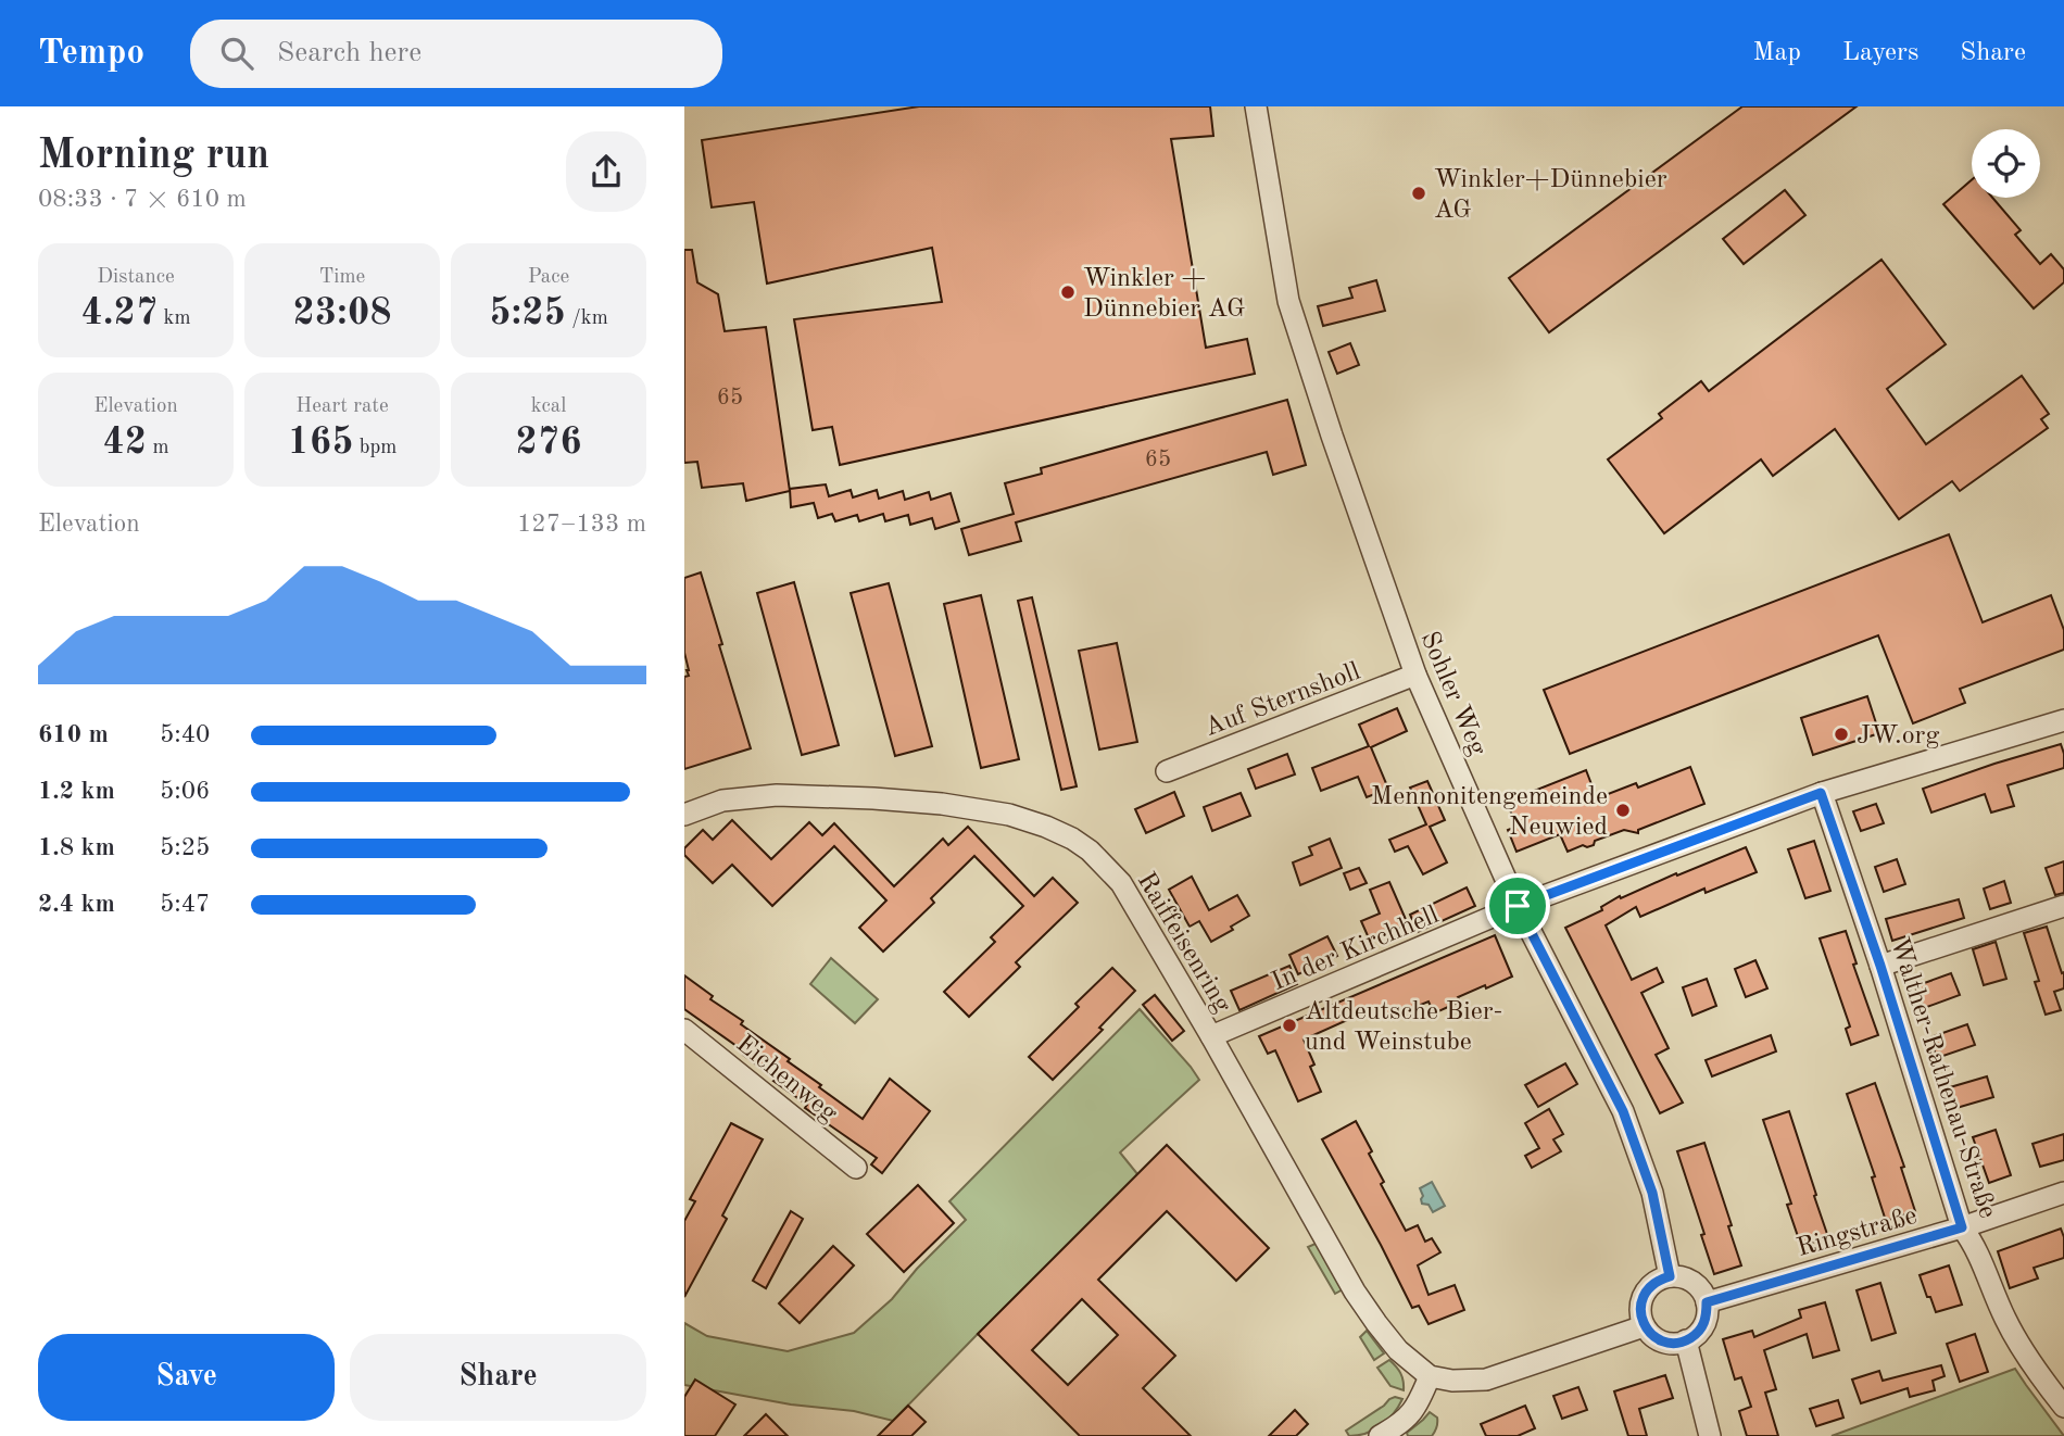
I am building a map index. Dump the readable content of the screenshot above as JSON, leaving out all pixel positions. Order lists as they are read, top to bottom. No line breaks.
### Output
{"streets":{"street":["Sohler Weg","Auf Sternsholl","Raiffeisenring","In der Kirchhell","Eichenweg","Walther-Rathenau-Straße","Ringstraße"]},"crossings":[["Sohler Weg","Auf Sternsholl"],["Sohler Weg","Raiffeisenring"],["Sohler Weg","In der Kirchhell"],["Sohler Weg","Ringstraße"],["Raiffeisenring","In der Kirchhell"],["Raiffeisenring","Ringstraße"],["In der Kirchhell","Walther-Rathenau-Straße"],["Walther-Rathenau-Straße","Ringstraße"]],"places":["Winkler+Dünnebier AG","Winkler + Dünnebier AG","JW.org","Mennonitengemeinde Neuwied","Altdeutsche Bier- und Weinstube"],"house_numbers":["65","65"],"page":{"header":"Tempo","search":"Search here","nav":["Map","Layers","Share"],"heading":["Morning run","08:33 · 7 × 610 m"],"stats":[["Distance","4.27 km"],["Time","23:08"],["Pace","5:25 /km"],["Elevation","42 m"],["Heart rate","165 bpm"],["kcal","276"]],"chart":["Elevation","127–133 m"],"list":[{"name":"610 m","note":"5:40"},{"name":"1.2 km","note":"5:06"},{"name":"1.8 km","note":"5:25"},{"name":"2.4 km","note":"5:47"}],"buttons":["Save","Share"]}}
